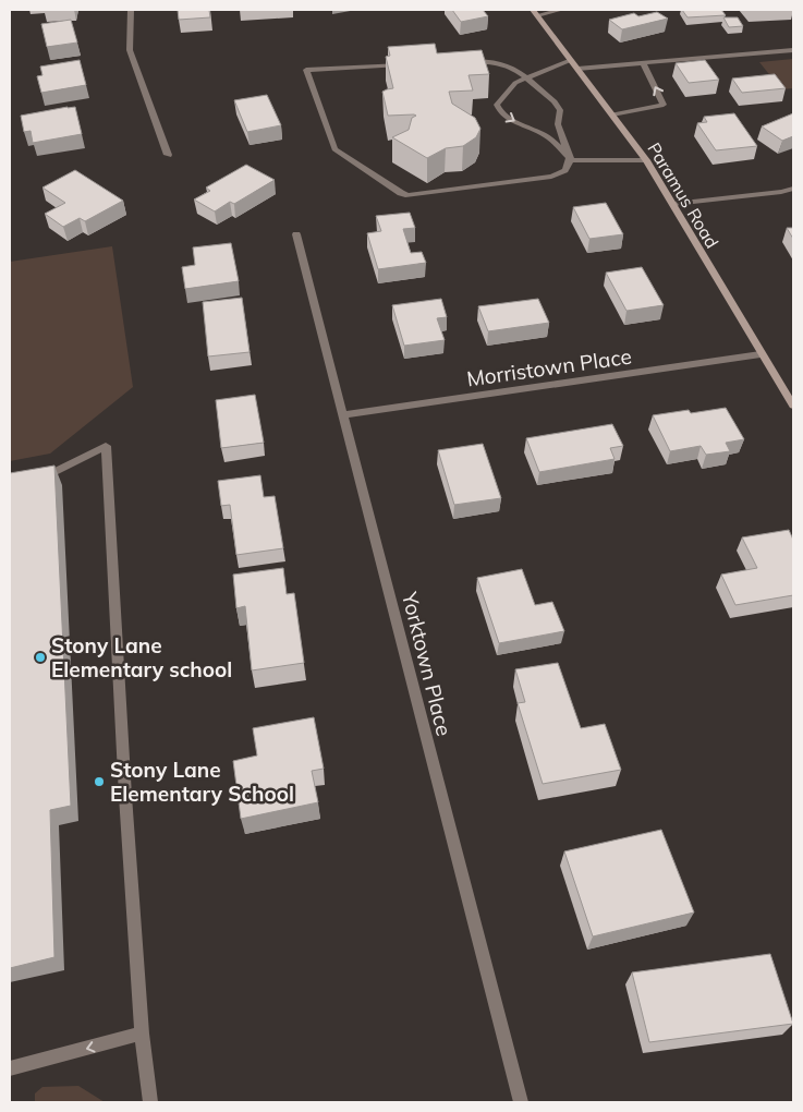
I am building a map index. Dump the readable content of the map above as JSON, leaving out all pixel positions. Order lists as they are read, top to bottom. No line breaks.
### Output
{"streets":{"main road":["Paramus Road"],"street":["Morristown Place","Yorktown Place"]},"crossings":[["Paramus Road","Morristown Place"],["Morristown Place","Yorktown Place"]],"places":["Stony Lane Elementary school","Stony Lane Elementary School"]}
